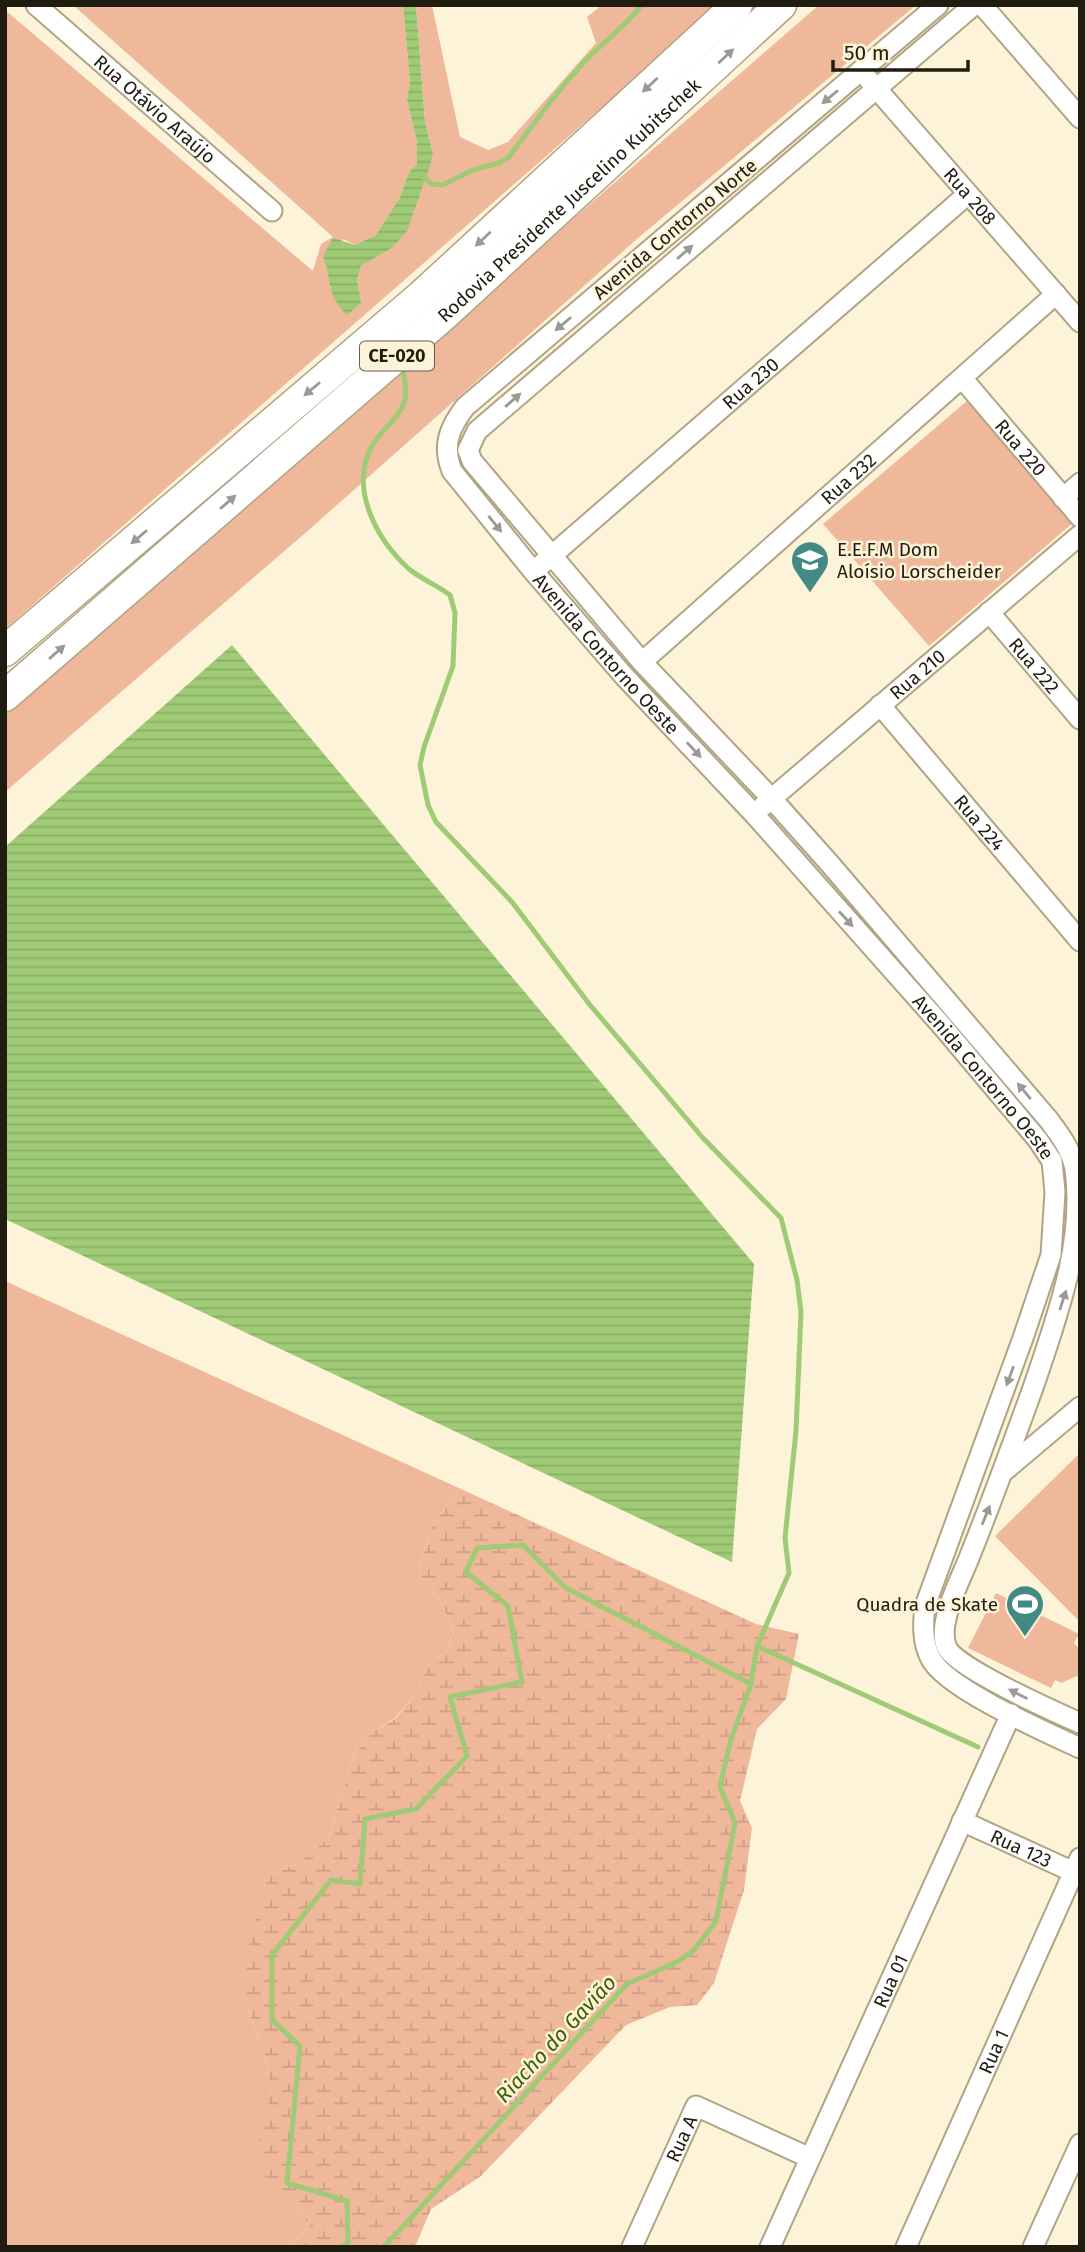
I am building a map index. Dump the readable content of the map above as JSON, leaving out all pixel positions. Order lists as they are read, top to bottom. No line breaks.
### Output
{"streets":{"highway":["Rodovia Presidente Juscelino Kubitschek","CE-020"],"street":["Rua Otávio Araújo","Rua 208","Avenida Contorno Norte","Rua 230","Rua 220","Rua 232","Avenida Contorno Oeste","Rua 222","Rua 210","Rua 224","Rua 123","Rua 01","Rua 1","Rua A"]},"crossings":[["Rua 208","Avenida Contorno Norte"],["Rua 208","Rua 230"],["Rua 208","Rua 232"],["Avenida Contorno Norte","Avenida Contorno Oeste"],["Rua 230","Avenida Contorno Oeste"],["Rua 220","Rua 232"],["Rua 232","Avenida Contorno Oeste"],["Avenida Contorno Oeste","Rua 210"],["Rua 222","Rua 210"],["Rua 210","Rua 224"],["Rua 123","Rua 01"],["Rua 123","Rua 1"],["Rua 01","Rua A"]],"water":["Riacho do Gavião"],"places":{"school or university":["E.E.F.M Dom Aloísio Lorscheider"],"sports":["Quadra de Skate"]},"scale_bar":"50 m"}
